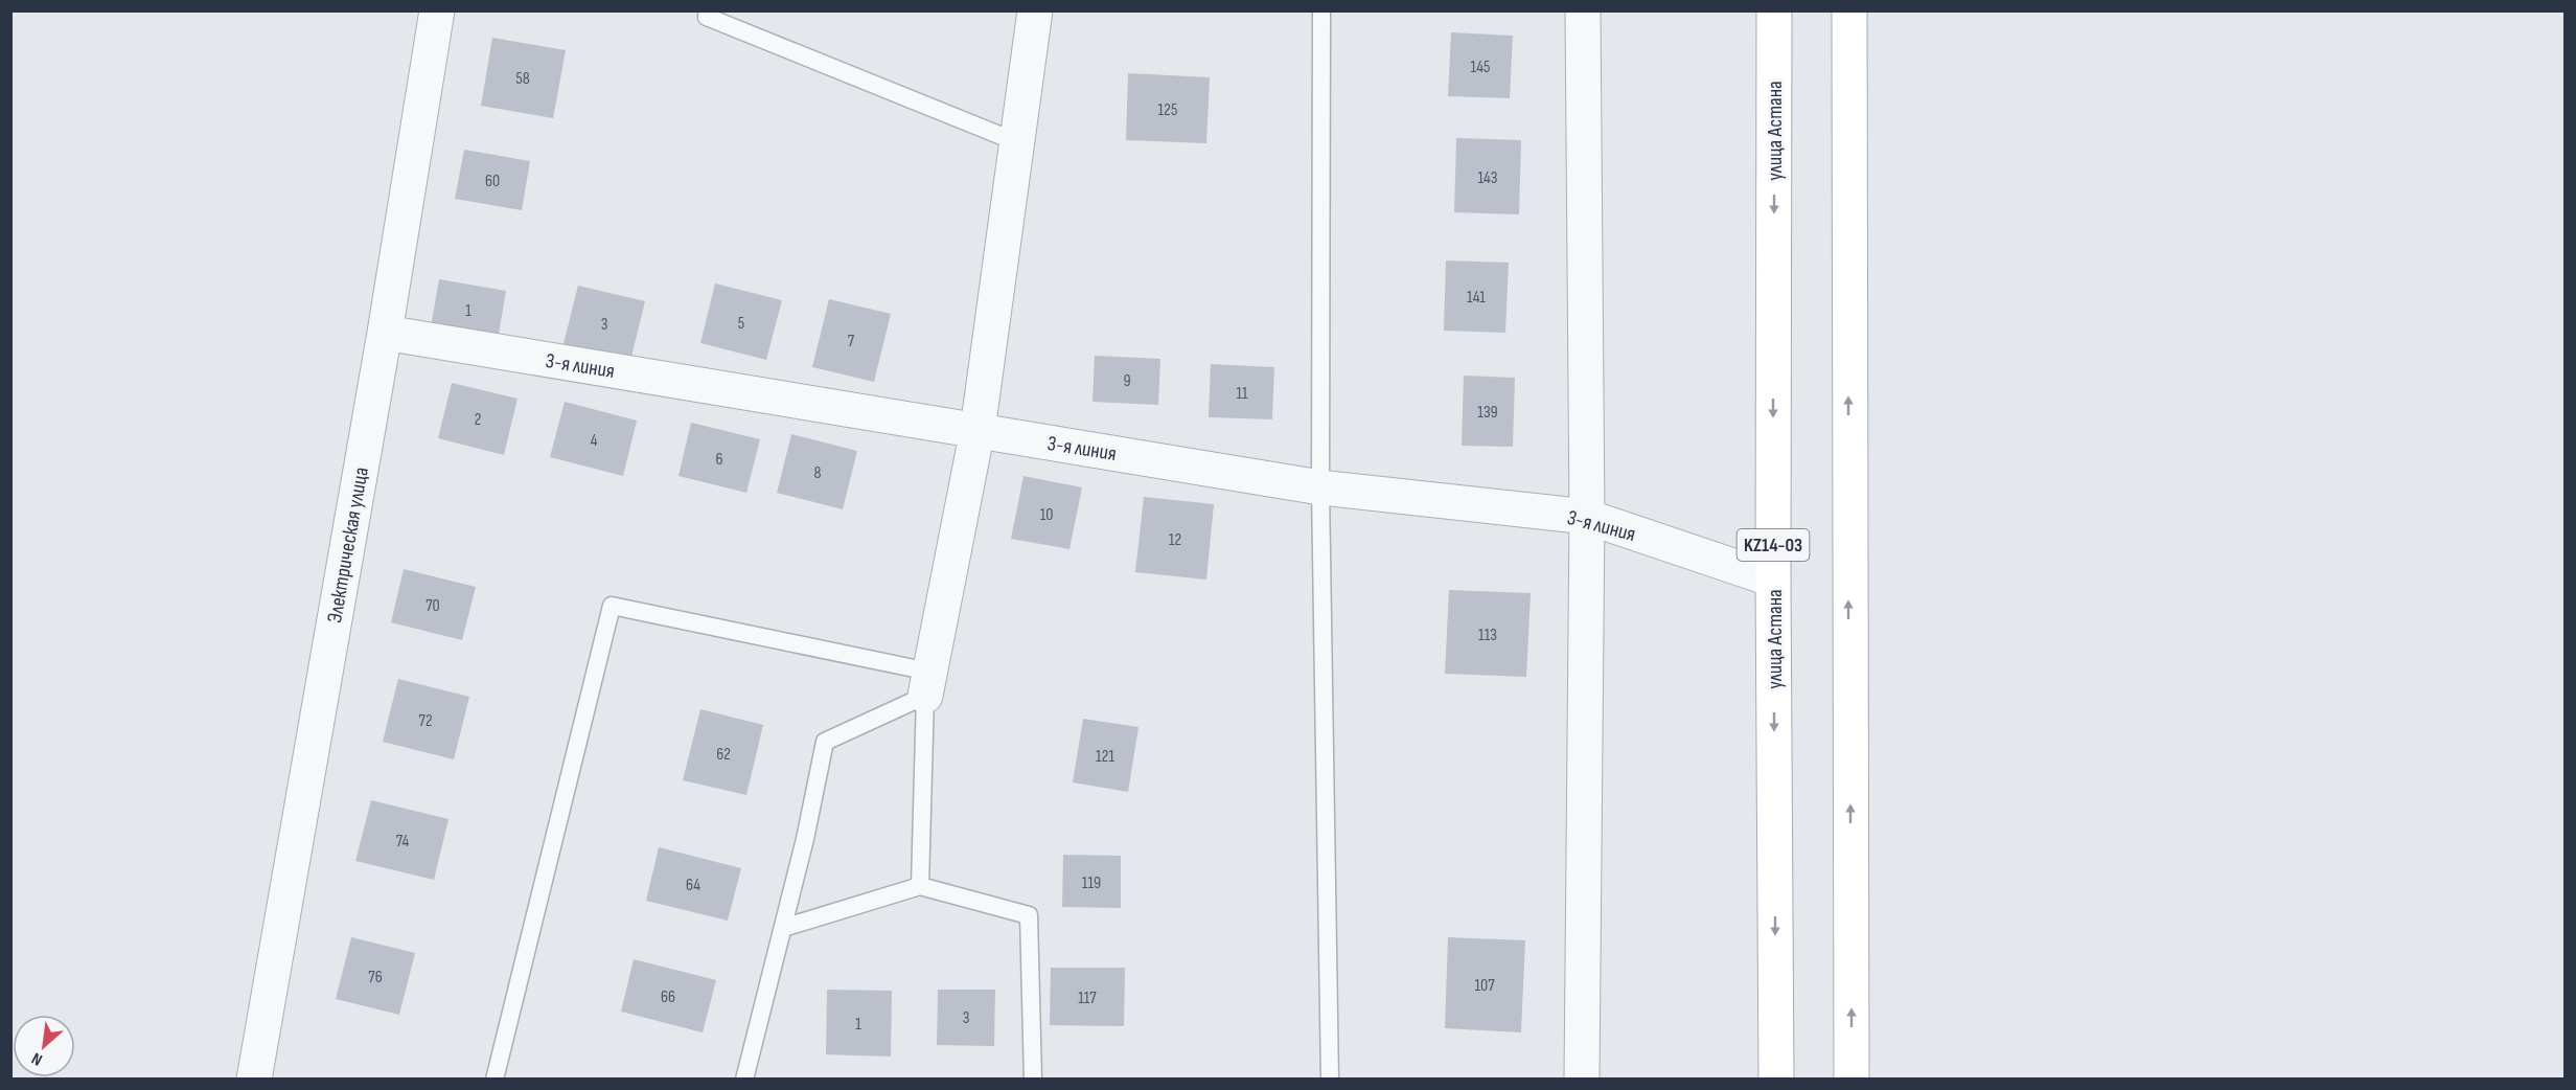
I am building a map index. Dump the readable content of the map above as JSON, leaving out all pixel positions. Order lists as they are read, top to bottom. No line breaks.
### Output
{"streets":{"main road":["улица Астана","KZ14-03"],"street":["3-я линия","Электрическая улица"]},"crossings":[["улица Астана","3-я линия"],["3-я линия","Электрическая улица"]],"house_numbers":["145","58","125","143","60","141","1","5","3","7","9","11","139","2","4","6","8","10","12","70","113","72","62","121","74","119","64","76","107","66","117","3","1"],"north":"bottom left"}
